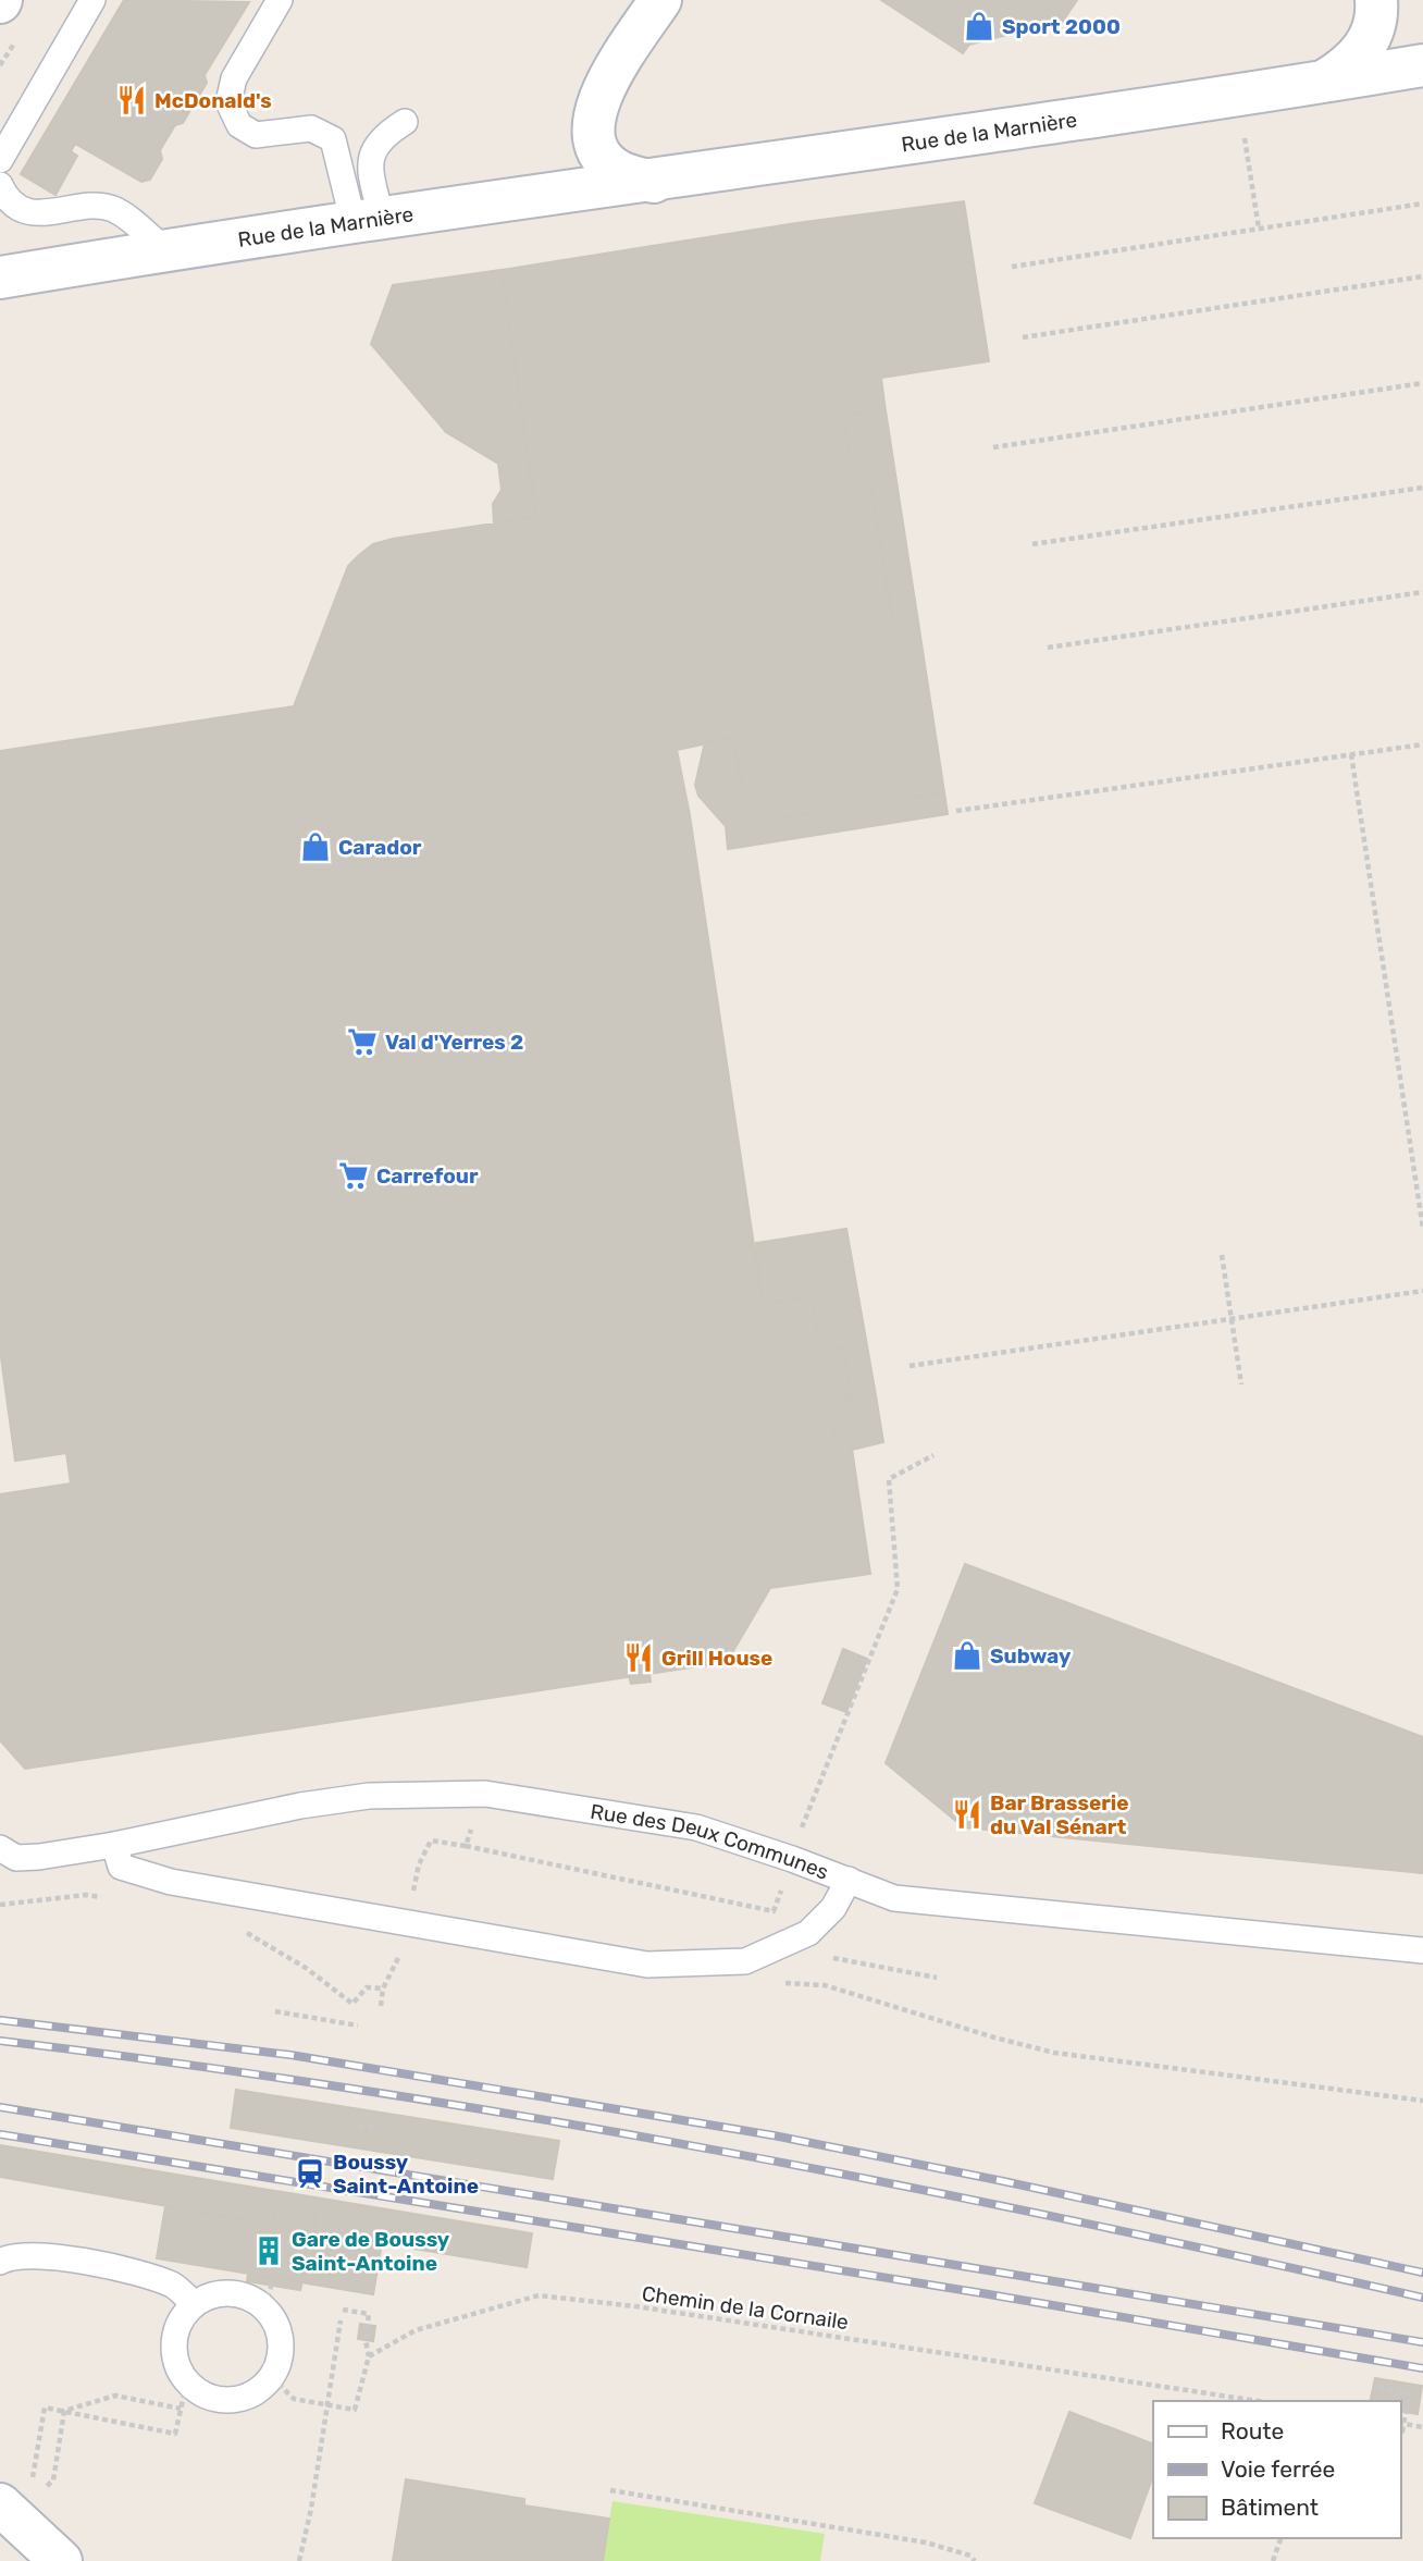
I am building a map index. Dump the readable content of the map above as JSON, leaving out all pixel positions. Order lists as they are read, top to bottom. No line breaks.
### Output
{"streets":{"street":["Rue de la Marnière"],"lane":["Rue des Deux Communes"],"path":["Chemin de la Cornaile"]},"places":{"shop":["Sport 2000","Carador","Subway"],"restaurant":["McDonald's","Grill House","Bar Brasserie du Val Sénart"],"supermarket":["Val d'Yerres 2","Carrefour"],"station":["Boussy Saint-Antoine"],"building":["Gare de Boussy Saint-Antoine"]},"legend":["Route","Voie ferrée","Bâtiment"]}
